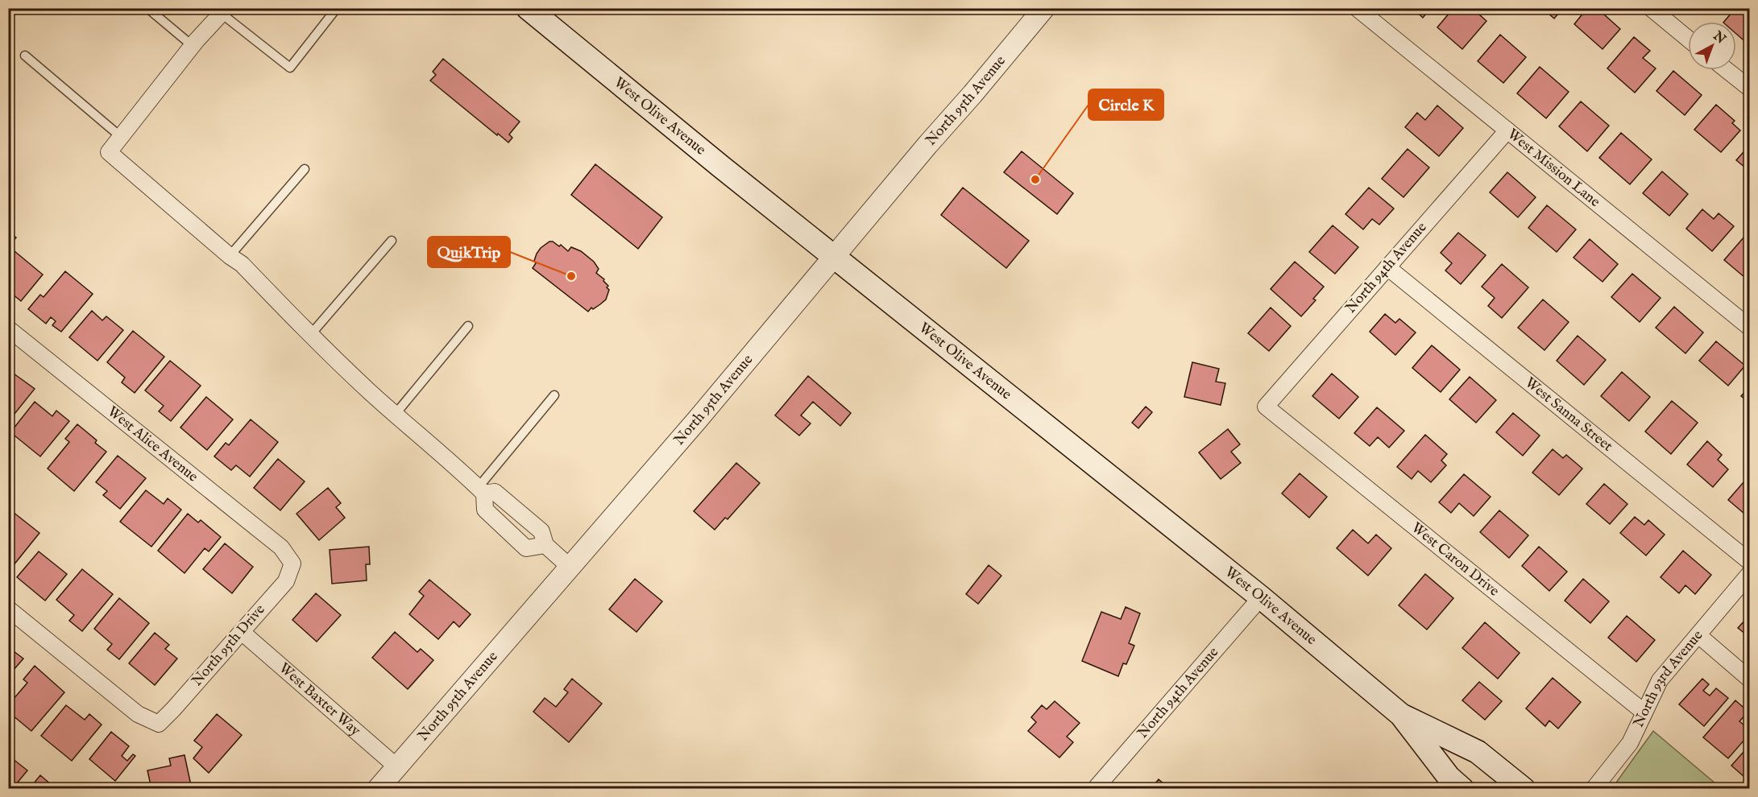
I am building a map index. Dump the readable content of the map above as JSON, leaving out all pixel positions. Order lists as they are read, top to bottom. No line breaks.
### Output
{"streets":{"main road":["West Olive Avenue"],"street":["North 95th Avenue","West Mission Lane","North 94th Avenue","West Sanna Street","West Alice Avenue","West Caron Drive","North 95th Drive","North 93rd Avenue","West Baxter Way"]},"crossings":[["North 95th Avenue","West Olive Avenue"],["North 95th Avenue","West Baxter Way"],["West Olive Avenue","North 94th Avenue"],["West Mission Lane","North 94th Avenue"],["North 94th Avenue","West Sanna Street"],["North 94th Avenue","West Caron Drive"],["West Alice Avenue","North 95th Drive"],["West Caron Drive","North 93rd Avenue"],["North 95th Drive","West Baxter Way"]],"places":["Circle K","QuikTrip"],"north":"top right"}
